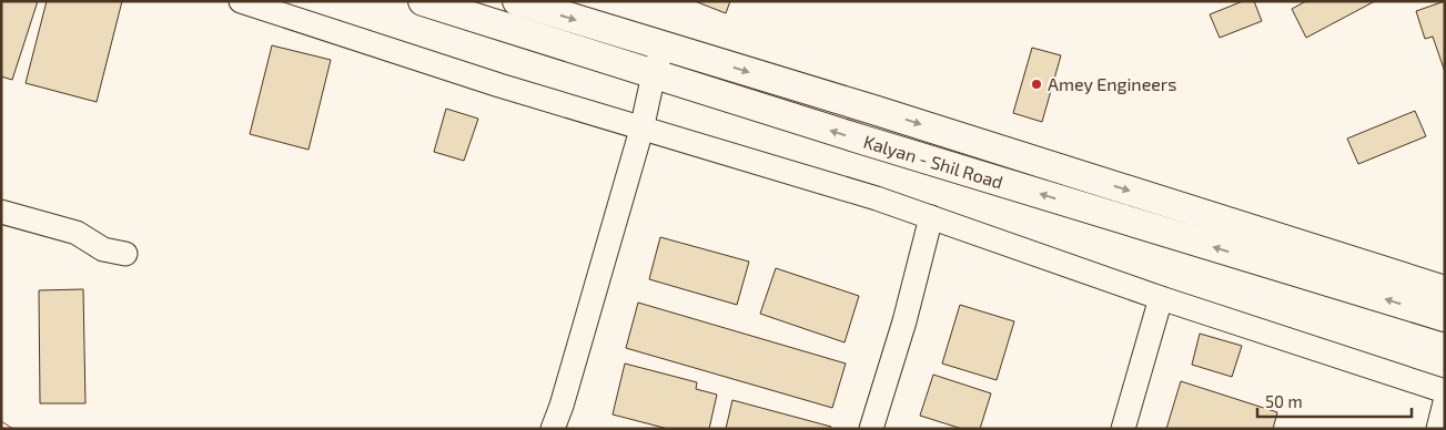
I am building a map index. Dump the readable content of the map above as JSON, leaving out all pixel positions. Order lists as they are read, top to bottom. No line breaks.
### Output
{"streets":{"main road":["Kalyan - Shil Road"]},"places":["Amey Engineers"],"scale_bar":"50 m"}
